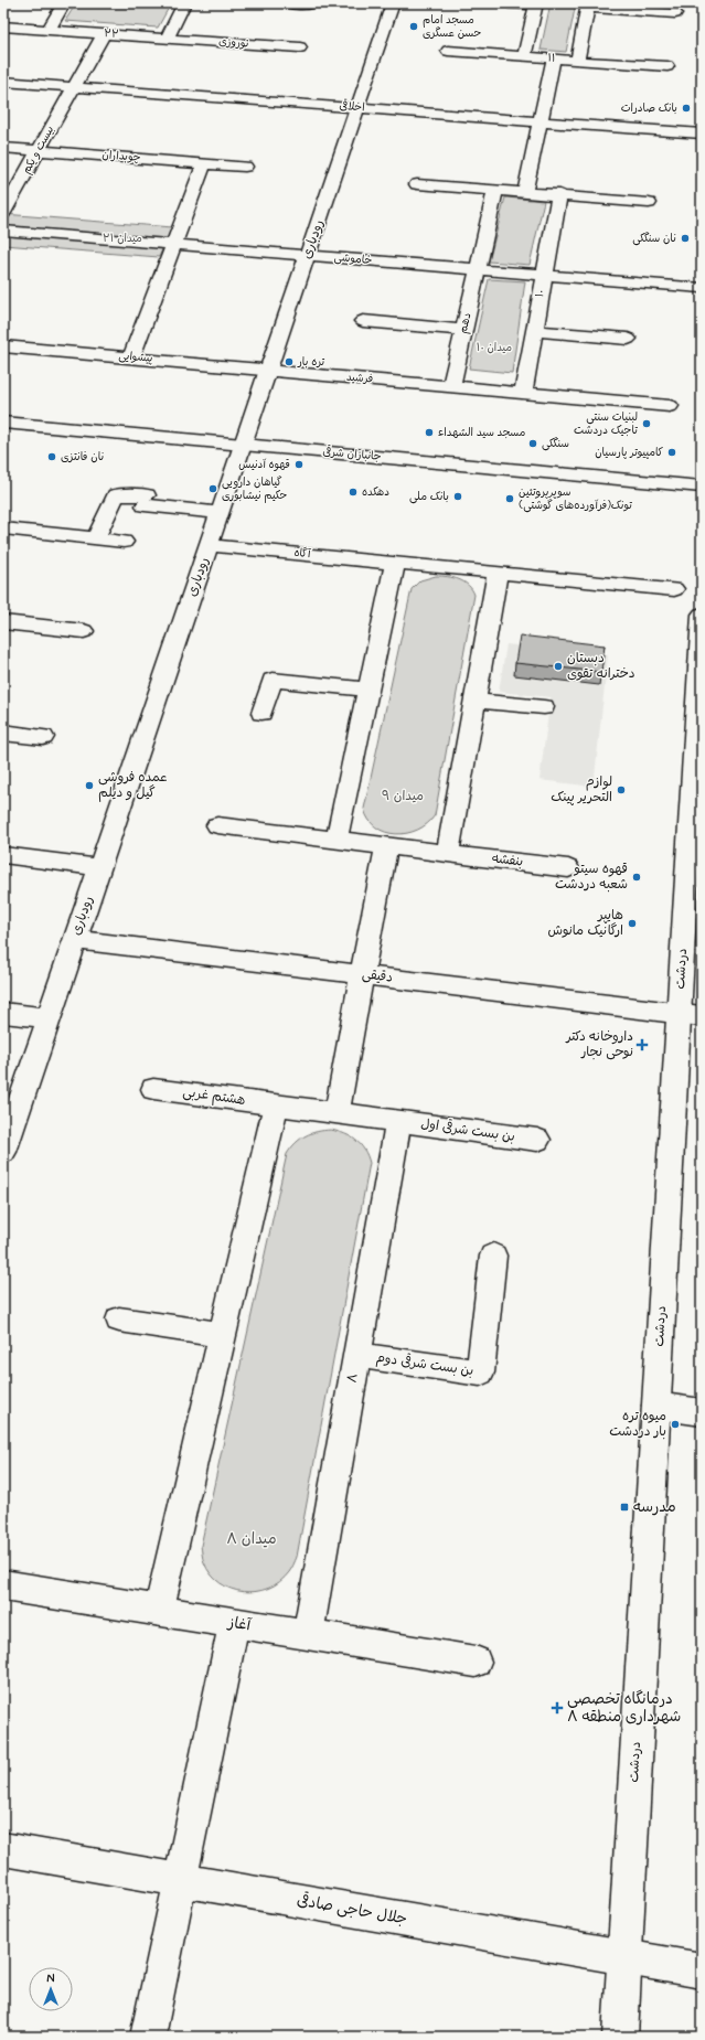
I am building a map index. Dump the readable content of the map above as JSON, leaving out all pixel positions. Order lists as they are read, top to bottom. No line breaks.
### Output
{"streets":{"street":["۲۲","نوروزی","۱۱","اخلاقی","بیست و یکم","چوبداران","رودباری","خاموشی","۱۰","دهم","پیشوایی","فرشید","جانبازان شرقی","آگاه","بنفشه","دردشت","دقیقی","هشتم غربی","بن بست شرقی اول","بن بست شرقی دوم","۸","آغاز","جلال حاجی صادقی"]},"crossings":[["۲۲","نوروزی"],["۲۲","بیست و یکم"],["اخلاقی","بیست و یکم"],["اخلاقی","رودباری"],["بیست و یکم","چوبداران"],["رودباری","خاموشی"],["رودباری","پیشوایی"],["رودباری","فرشید"],["رودباری","جانبازان شرقی"],["رودباری","آگاه"],["رودباری","دقیقی"],["خاموشی","۱۰"],["خاموشی","دهم"],["دهم","فرشید"],["پیشوایی","فرشید"],["دردشت","دقیقی"],["دردشت","جلال حاجی صادقی"],["هشتم غربی","بن بست شرقی اول"],["بن بست شرقی اول","۸"],["بن بست شرقی دوم","۸"],["۸","آغاز"]],"parks":["میدان ۲۱","میدان ۱۰","میدان ۹","میدان ۸"],"places":{"other":["مسجد امام حسن عسگری","بانک صادرات","نان سنگکی","تره بار","لبنیات سنتی تاجیک دردشت","مسجد سید الشهداء","سنگکی","کامپیوتر پارسیان","نان فانتزی","قهوه آدنیس","گیاهان دارویی حکیم نیشابوری","دهکده","بانک ملی","سوپرپروتئین تونک(فرآورده‌های گوشتی)","دبستان دخترانه تقوی","عمده فروشی گیل و دیلم","لوازم التحریر پینک","قهوه سیتو شعبه دردشت","هایپر ارگانیک مانوش","میوه تره بار دردشت"],"health":["داروخانه دکتر نوحی نجار","درمانگاه تخصصی شهرداری منطقه ۸"],"transit":["مدرسه"]},"north":"top"}
